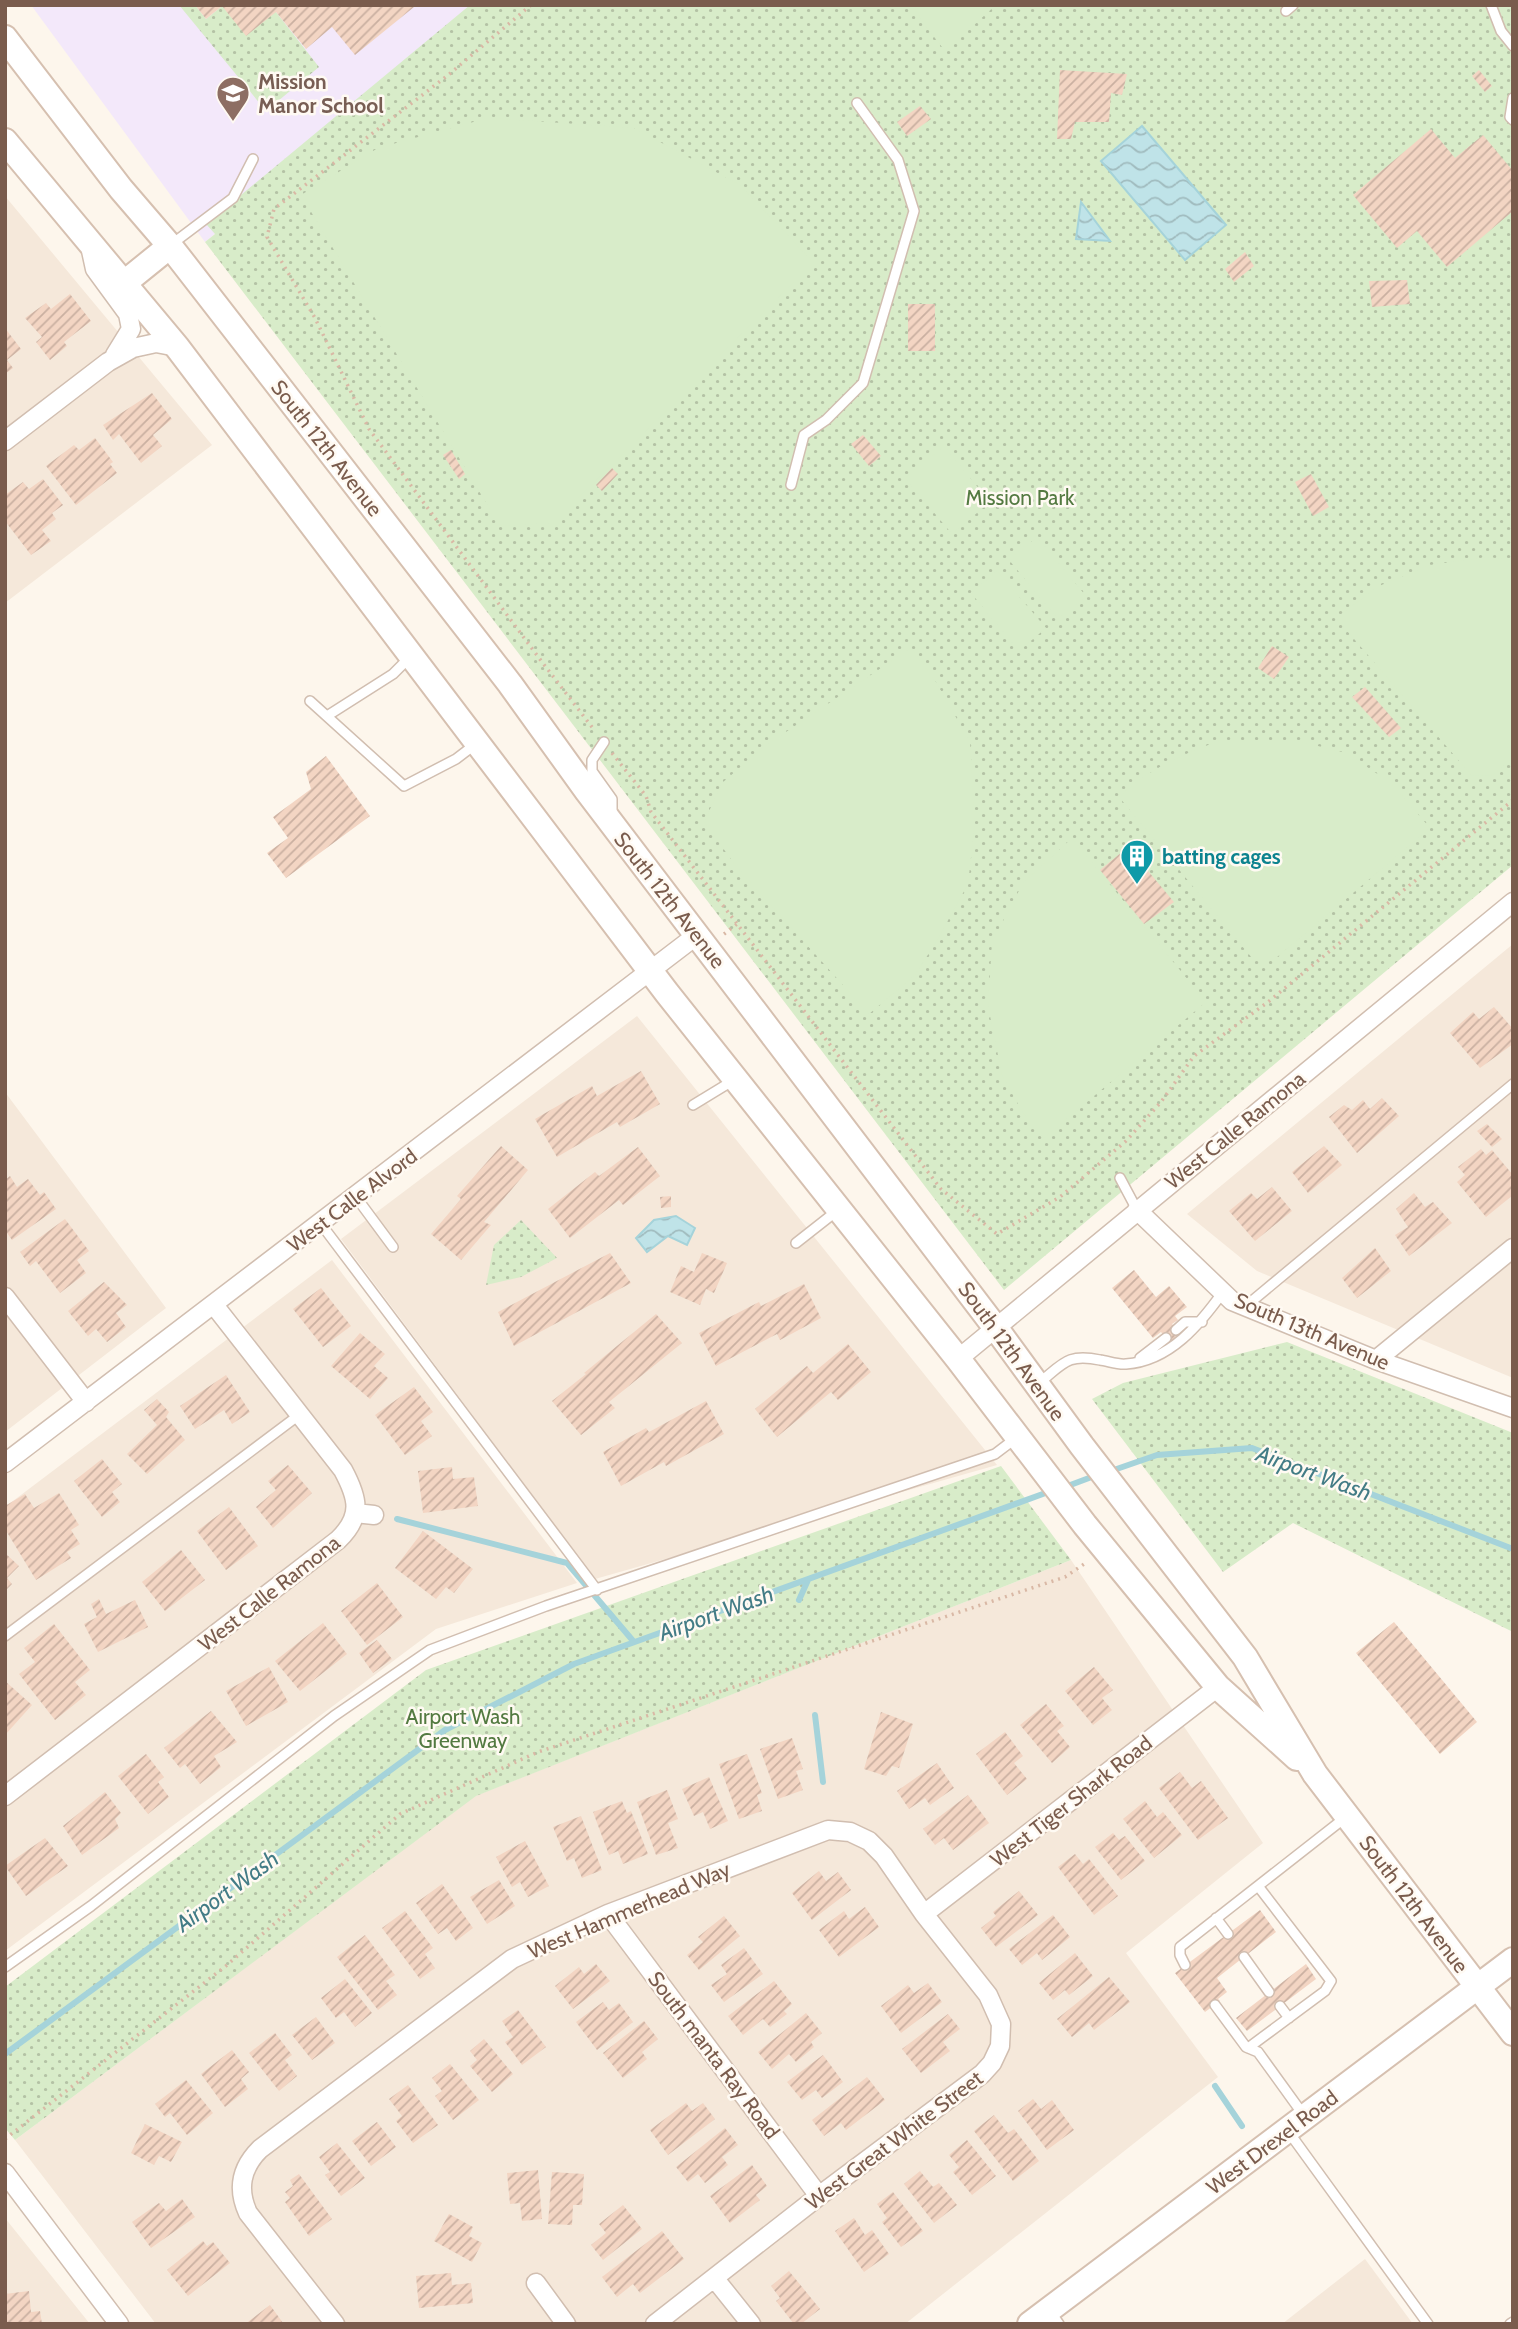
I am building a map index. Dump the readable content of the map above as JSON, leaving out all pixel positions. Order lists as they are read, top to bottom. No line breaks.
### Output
{"streets":{"main road":["South 12th Avenue","West Drexel Road"],"street":["West Calle Ramona","West Calle Alvord","South 13th Avenue","West Tiger Shark Road","West Hammerhead Way","South manta Ray Road","West Great White Street"]},"crossings":[["South 12th Avenue","West Calle Ramona"],["South 12th Avenue","West Calle Alvord"],["South 12th Avenue","West Tiger Shark Road"],["South 12th Avenue","West Drexel Road"],["West Calle Ramona","West Calle Alvord"],["West Calle Ramona","South 13th Avenue"],["West Tiger Shark Road","West Hammerhead Way"],["West Tiger Shark Road","West Great White Street"],["West Hammerhead Way","South manta Ray Road"],["West Hammerhead Way","West Great White Street"],["South manta Ray Road","West Great White Street"]],"water":["Airport Wash"],"parks":["Mission Park","Airport Wash Greenway"],"places":{"school or university":["Mission Manor School"],"building":["batting cages"]}}
